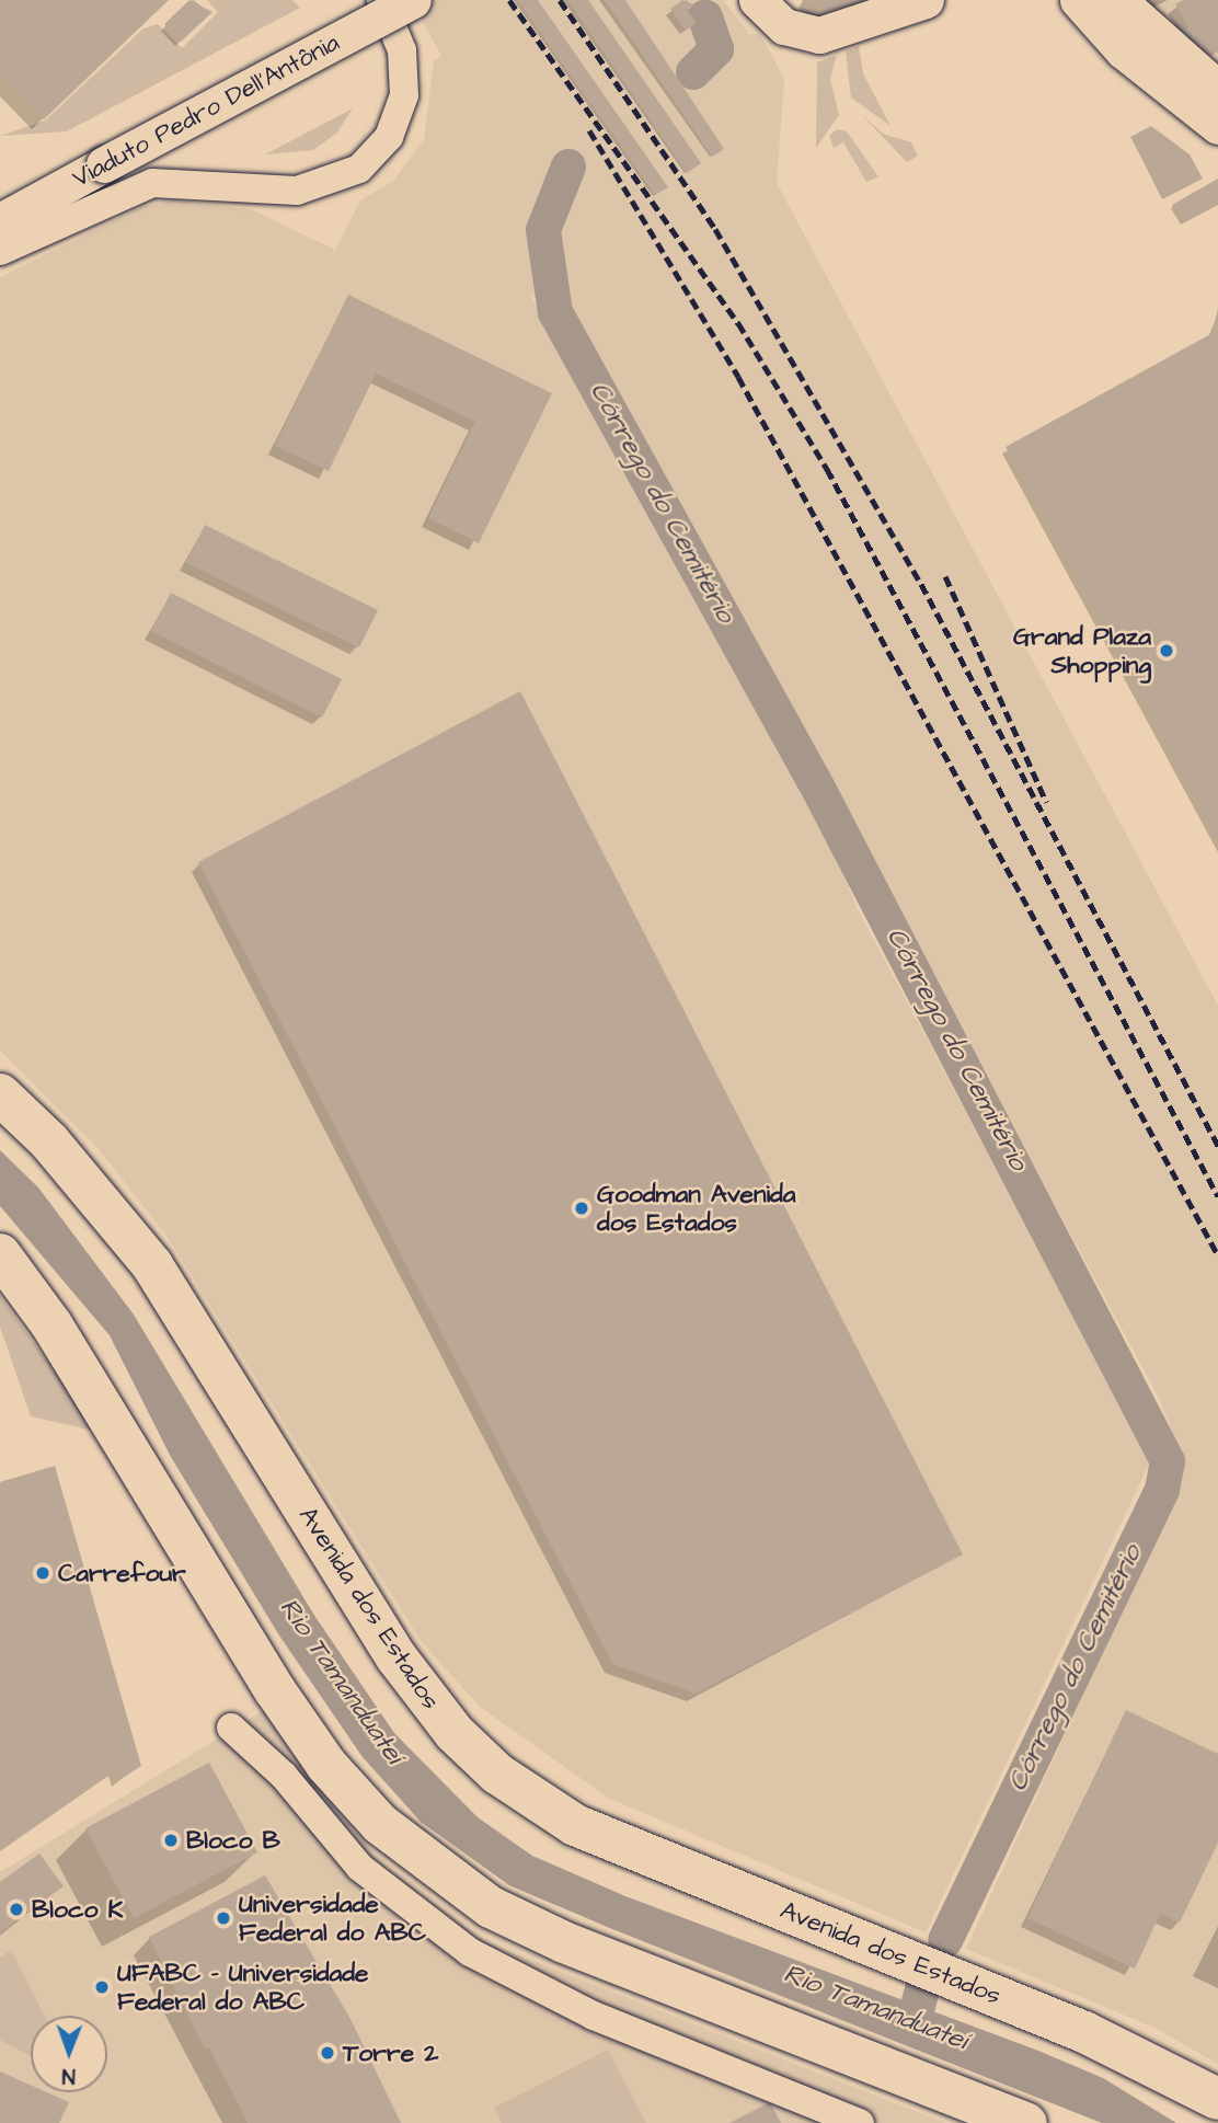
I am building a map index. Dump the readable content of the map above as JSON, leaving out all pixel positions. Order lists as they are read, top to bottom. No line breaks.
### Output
{"streets":{"highway":["Avenida dos Estados"],"main road":["Viaduto Pedro Dell'Antônia"]},"water":["Córrego do Cemitério","Rio Tamanduateí"],"places":["Grand Plaza Shopping","Goodman Avenida dos Estados","Carrefour","Bloco B","Bloco K","Universidade Federal do ABC","UFABC - Universidade Federal do ABC","Torre 2"],"north":"bottom"}
